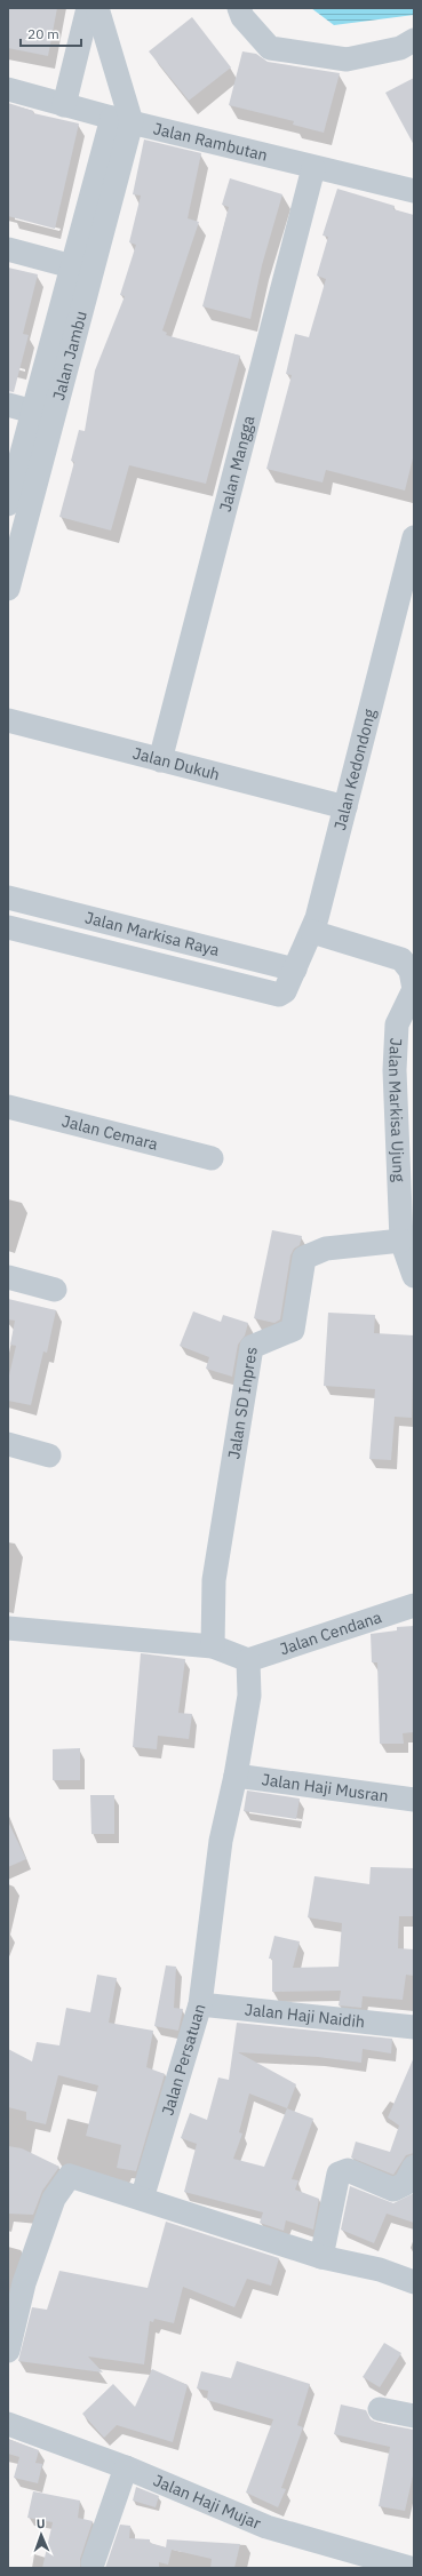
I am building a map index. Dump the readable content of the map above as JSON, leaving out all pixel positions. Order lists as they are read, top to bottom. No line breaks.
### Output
{"streets":{"street":["Jalan Rambutan","Jalan Jambu","Jalan Mangga","Jalan Dukuh","Jalan Kedondong","Jalan Markisa Raya","Jalan Markisa Ujung","Jalan Cemara","Jalan SD Inpres","Jalan Cendana","Jalan Haji Musran","Jalan Haji Naidih","Jalan Persatuan","Jalan Haji Mujar"]},"crossings":[["Jalan Rambutan","Jalan Jambu"],["Jalan Rambutan","Jalan Mangga"],["Jalan Mangga","Jalan Dukuh"],["Jalan Dukuh","Jalan Kedondong"],["Jalan Kedondong","Jalan Markisa Raya"],["Jalan Kedondong","Jalan Markisa Ujung"],["Jalan Markisa Ujung","Jalan SD Inpres"],["Jalan Cendana","Jalan Persatuan"],["Jalan Haji Musran","Jalan Persatuan"],["Jalan Haji Naidih","Jalan Persatuan"]],"scale_bar":"20 m","north":"top"}
